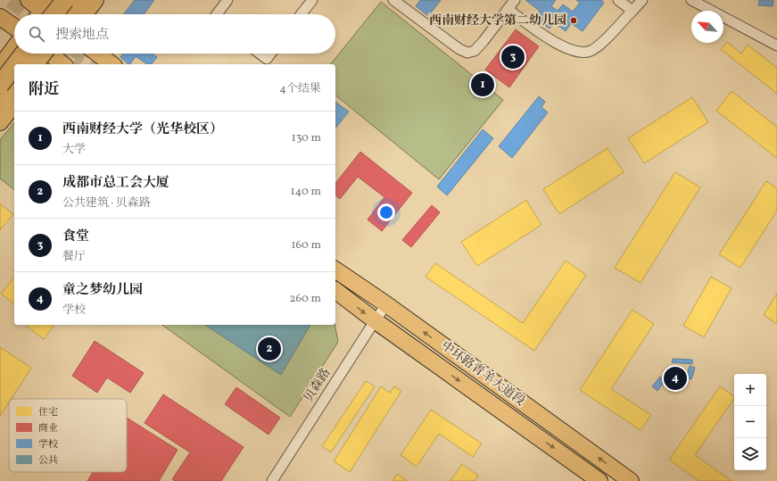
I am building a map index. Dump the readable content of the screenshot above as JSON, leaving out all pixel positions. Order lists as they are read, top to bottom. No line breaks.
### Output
{"streets":{"main road":["中环路青羊大道段"],"street":["贝森路"]},"crossings":[["中环路青羊大道段","贝森路"]],"places":["西南财经大学第二幼儿园"],"legend":["住宅","商业","学校","公共"],"north":"top left","page":{"search":"搜索地点","pins":["3","1","2","4"],"heading":["附近","4个结果"],"list":[{"mark":"1","name":"西南财经大学（光华校区）","note":"大学","value":"130 m"},{"mark":"2","name":"成都市总工会大厦","note":"公共建筑 · 贝森路","value":"140 m"},{"mark":"3","name":"食堂","note":"餐厅","value":"160 m"},{"mark":"4","name":"童之梦幼儿园","note":"学校","value":"260 m"}],"map_buttons":["+","−"]}}
